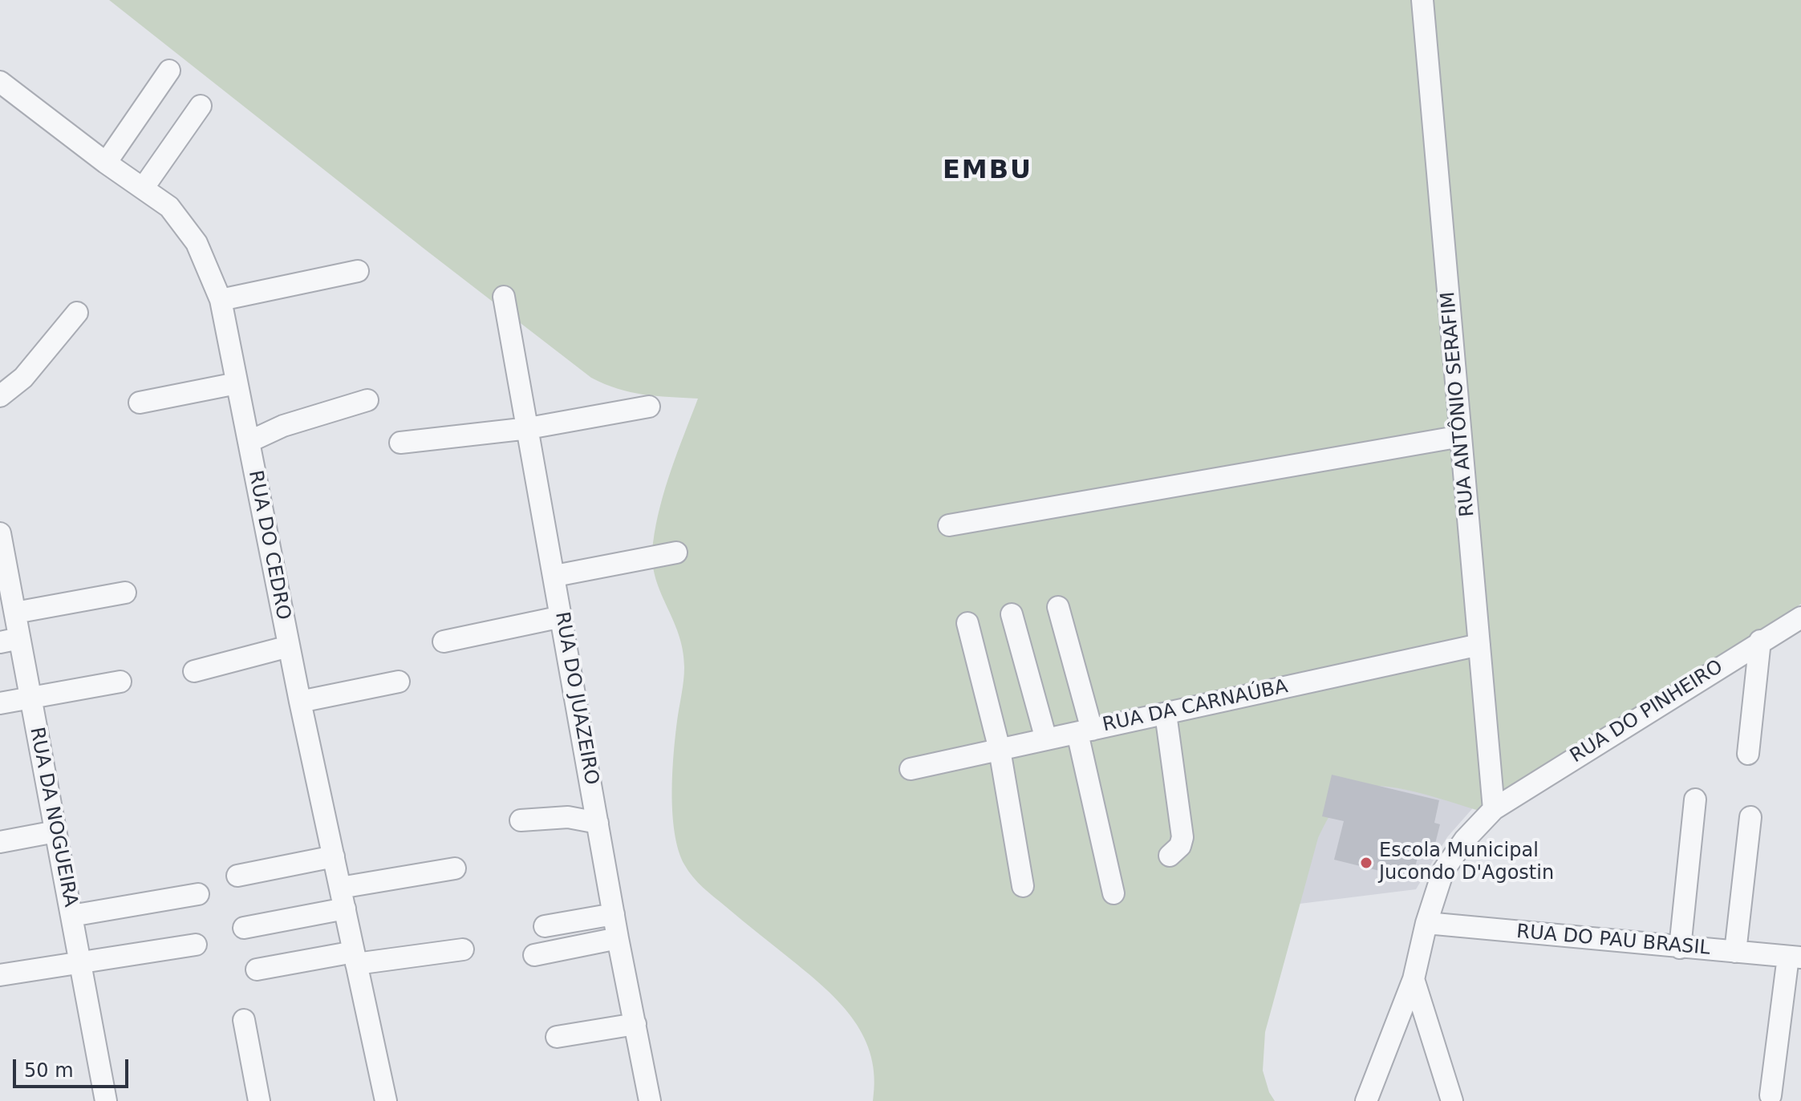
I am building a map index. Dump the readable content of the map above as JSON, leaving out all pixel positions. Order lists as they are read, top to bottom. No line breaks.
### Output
{"streets":{"street":["RUA ANTÔNIO SERAFIM","RUA DO CEDRO","RUA DO JUAZEIRO","RUA DA CARNAÚBA","RUA DO PINHEIRO","RUA DA NOGUEIRA","RUA DO PAU BRASIL"]},"crossings":[["RUA ANTÔNIO SERAFIM","RUA DA CARNAÚBA"],["RUA ANTÔNIO SERAFIM","RUA DO PINHEIRO"]],"districts":["EMBU"],"places":["Escola Municipal Jucondo D'Agostin"],"scale_bar":"50 m"}
